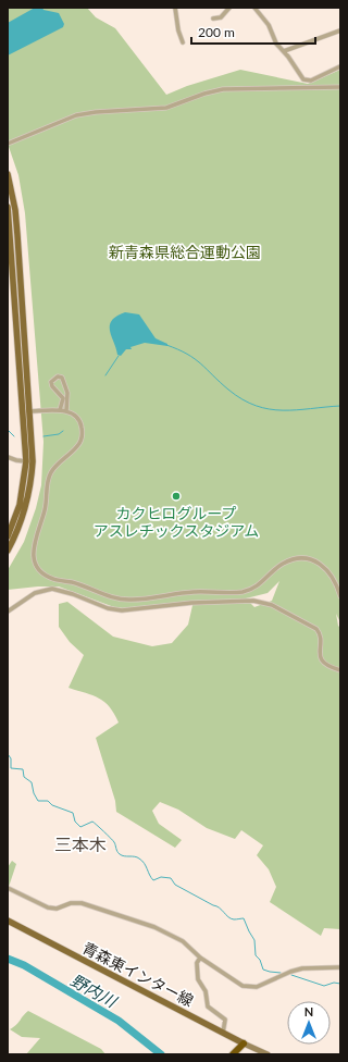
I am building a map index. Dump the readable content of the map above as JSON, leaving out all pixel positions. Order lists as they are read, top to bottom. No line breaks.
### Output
{"streets":{"main road":["青森東インター線"]},"districts":["三本木"],"water":["野内川"],"parks":["新青森県総合運動公園"],"places":["カクヒログループ アスレチックスタジアム"],"scale_bar":"200 m","north":"top"}
